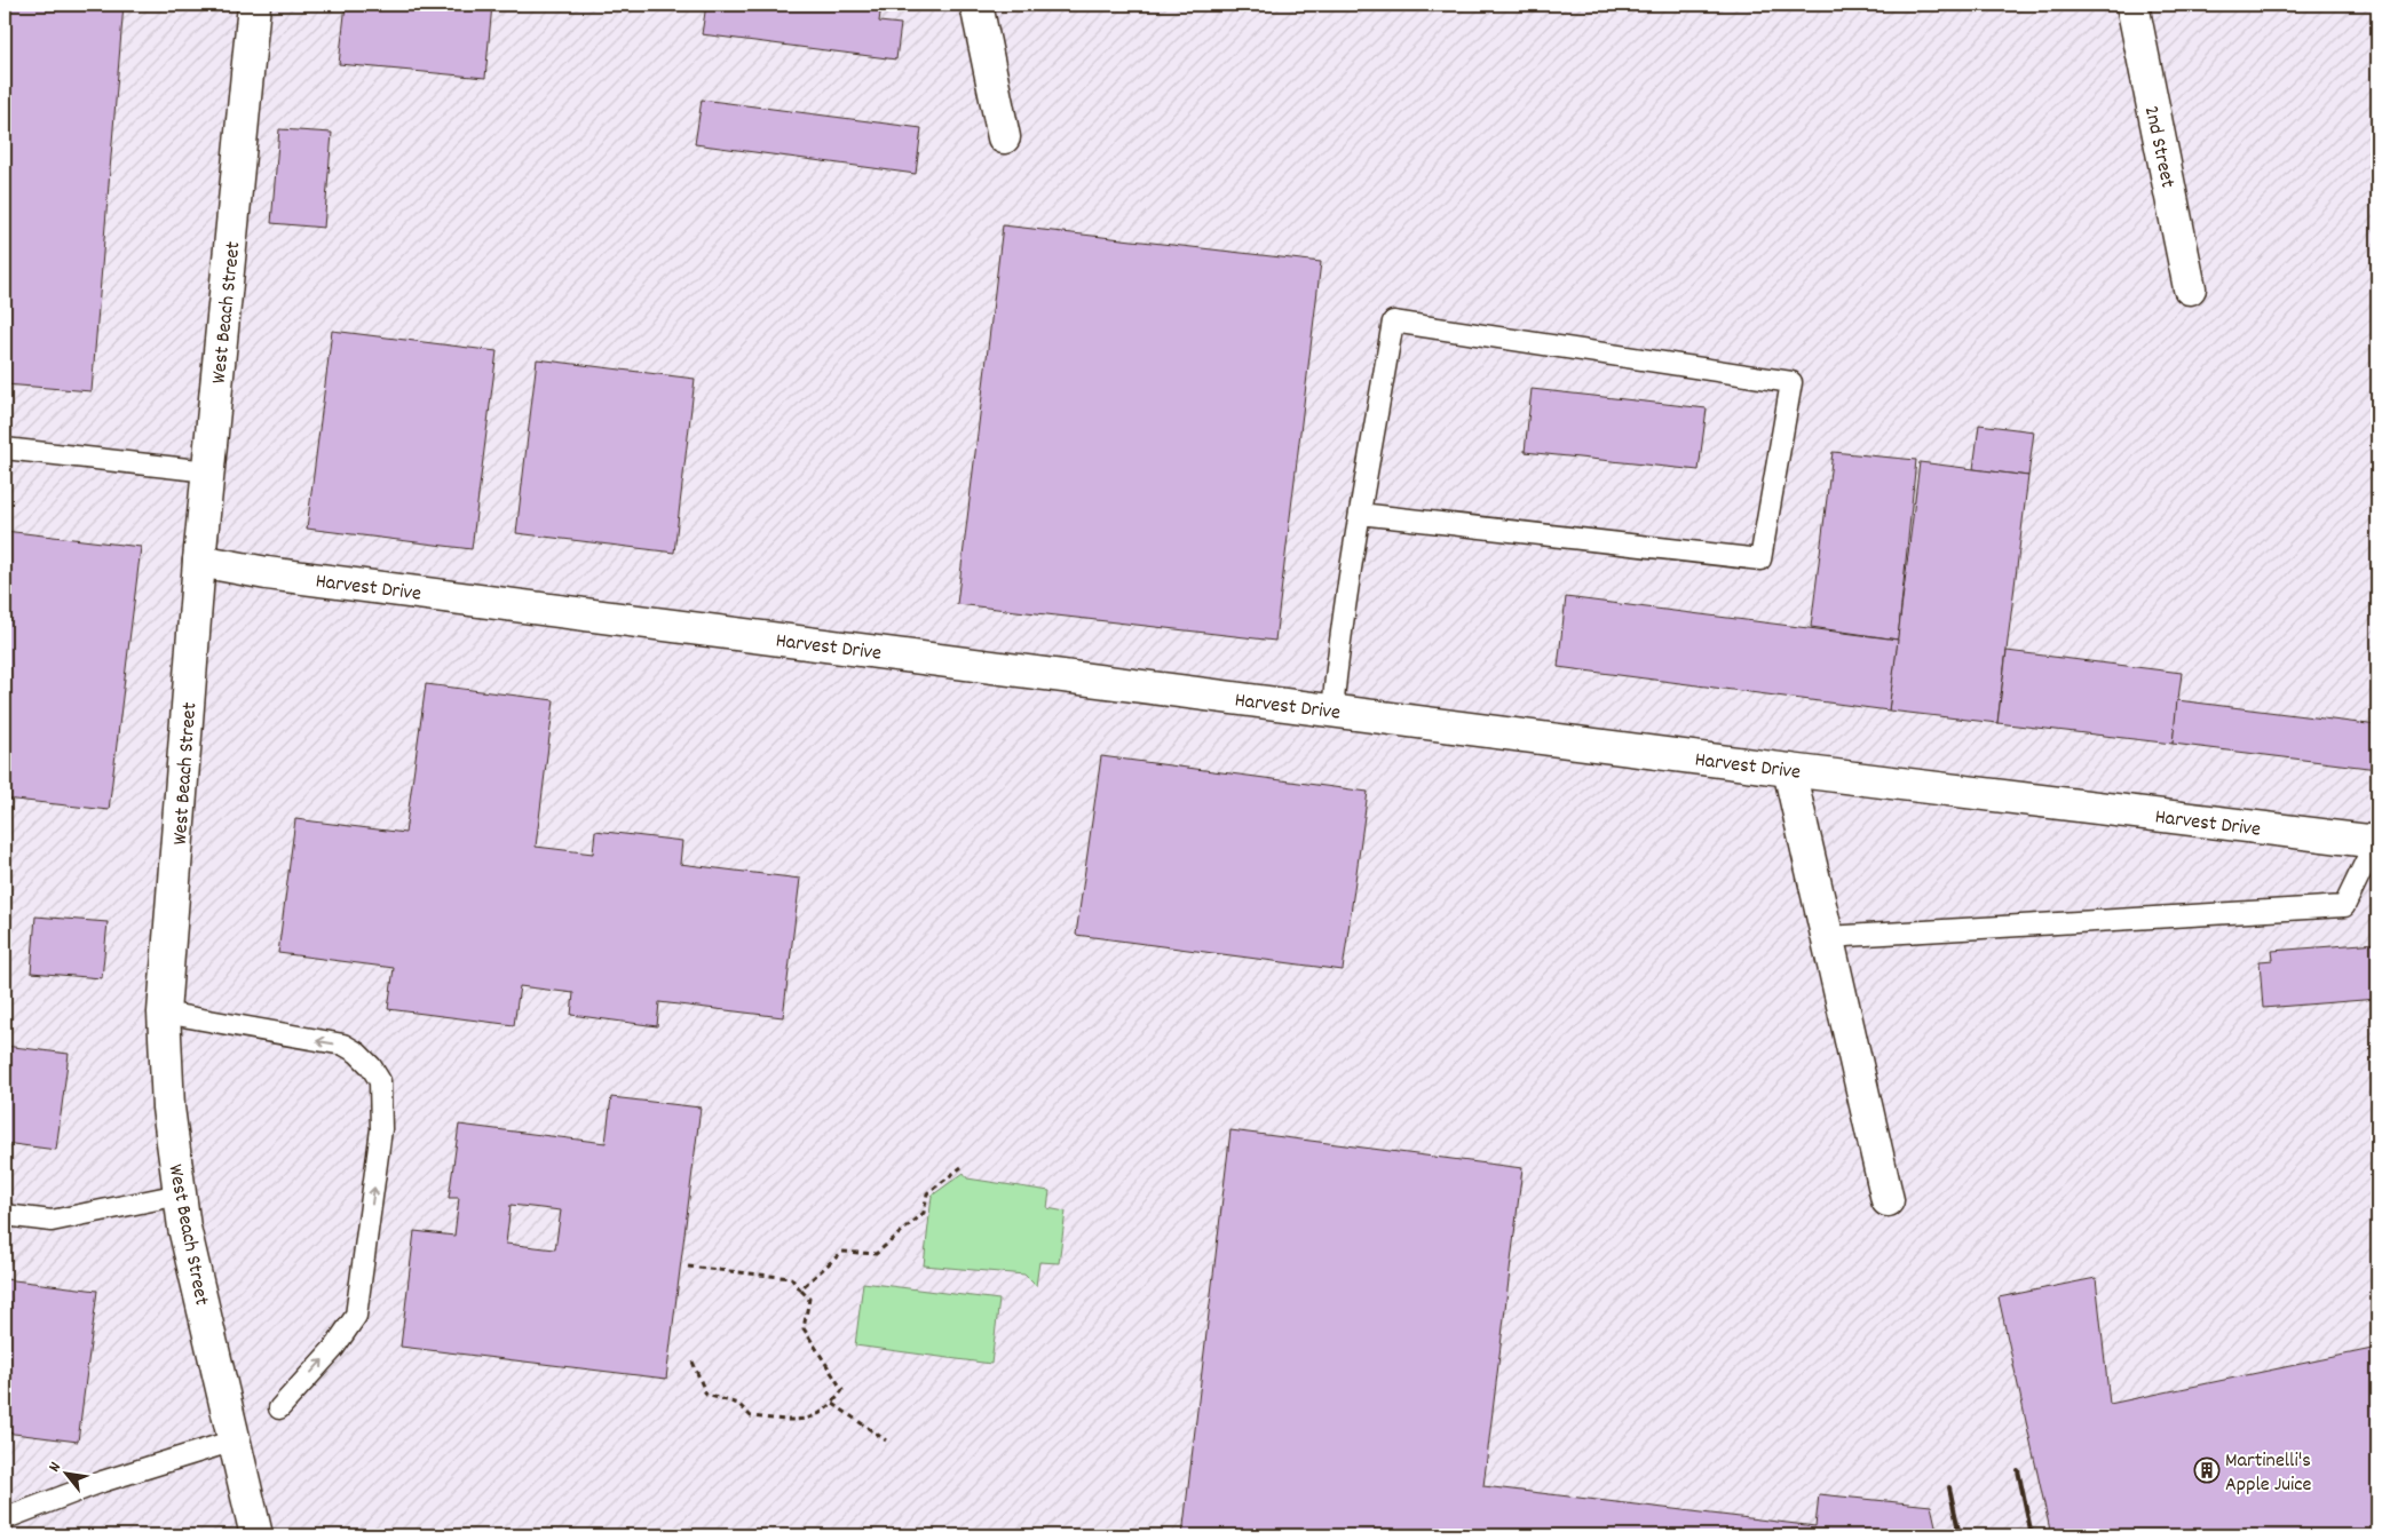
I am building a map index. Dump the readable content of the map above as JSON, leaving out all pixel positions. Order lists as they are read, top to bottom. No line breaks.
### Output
{"streets":{"street":["2nd Street","West Beach Street","Harvest Drive"]},"crossings":[["West Beach Street","Harvest Drive"]],"places":{"building":["Martinelli's Apple Juice"]},"north":"top left"}
